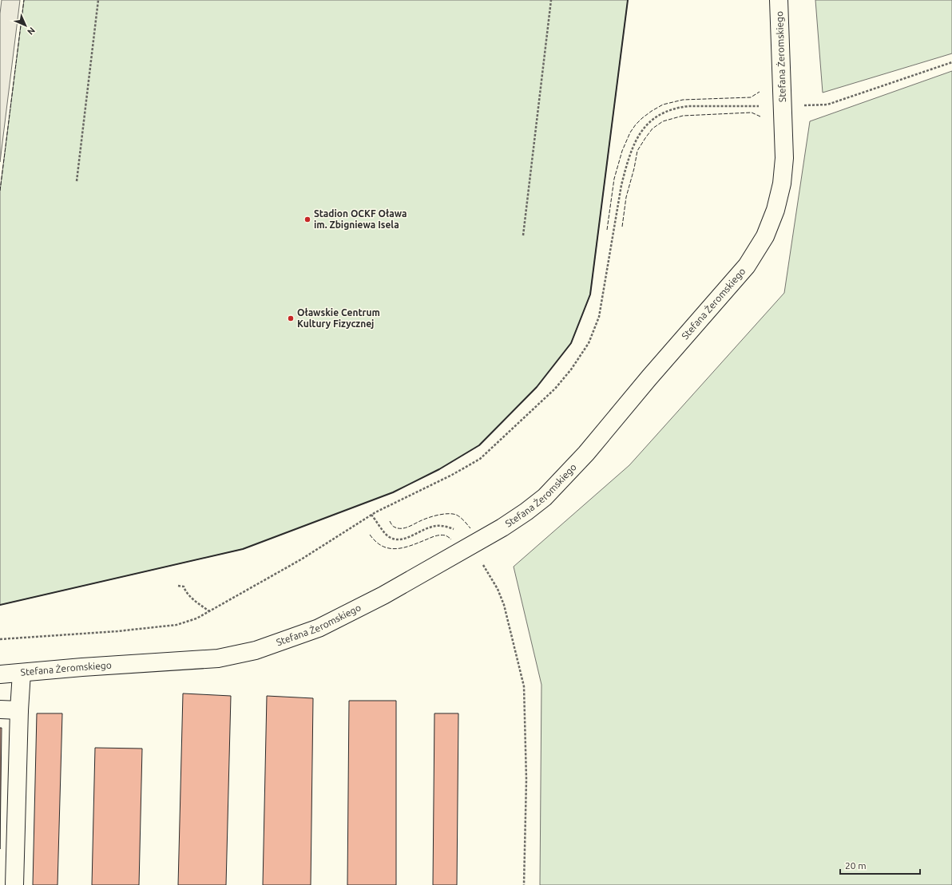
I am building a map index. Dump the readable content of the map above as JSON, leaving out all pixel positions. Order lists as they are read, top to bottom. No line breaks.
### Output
{"streets":{"street":["Stefana Żeromskiego"]},"places":["Stadion OCKF Oława im. Zbigniewa Isela","Oławskie Centrum Kultury Fizycznej"],"scale_bar":"20 m","north":"bottom right"}
